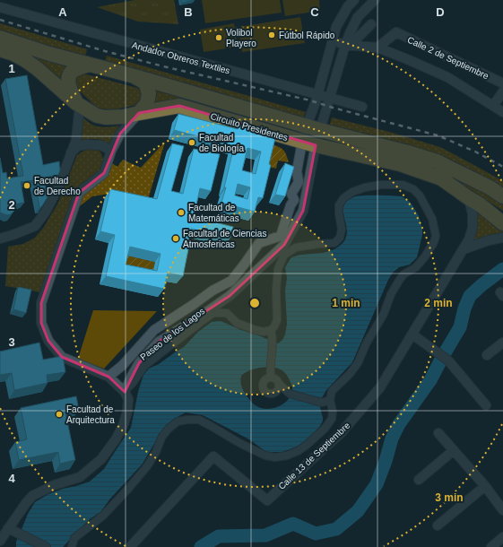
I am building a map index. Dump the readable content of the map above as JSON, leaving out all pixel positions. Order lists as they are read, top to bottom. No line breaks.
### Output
{"streets":{"main road":["Circuito Presidentes"],"street":["Andador Obreros Textiles","Calle 2 de Septiembre","Paseo de los Lagos","Calle 13 de Septiembre"]},"crossings":[["Circuito Presidentes","Calle 13 de Septiembre"]],"places":["Fútbol Rápido","Volibol Playero","Facultad de Biología","Facultad de Derecho","Facultad de Matemáticas","Facultad de Ciencias Atmosfericas","Facultad de Arquitectura"],"grid":{"columns":["A","B","C","D"],"rows":["1","2","3","4"]},"rings":["1 min","2 min","3 min"]}
